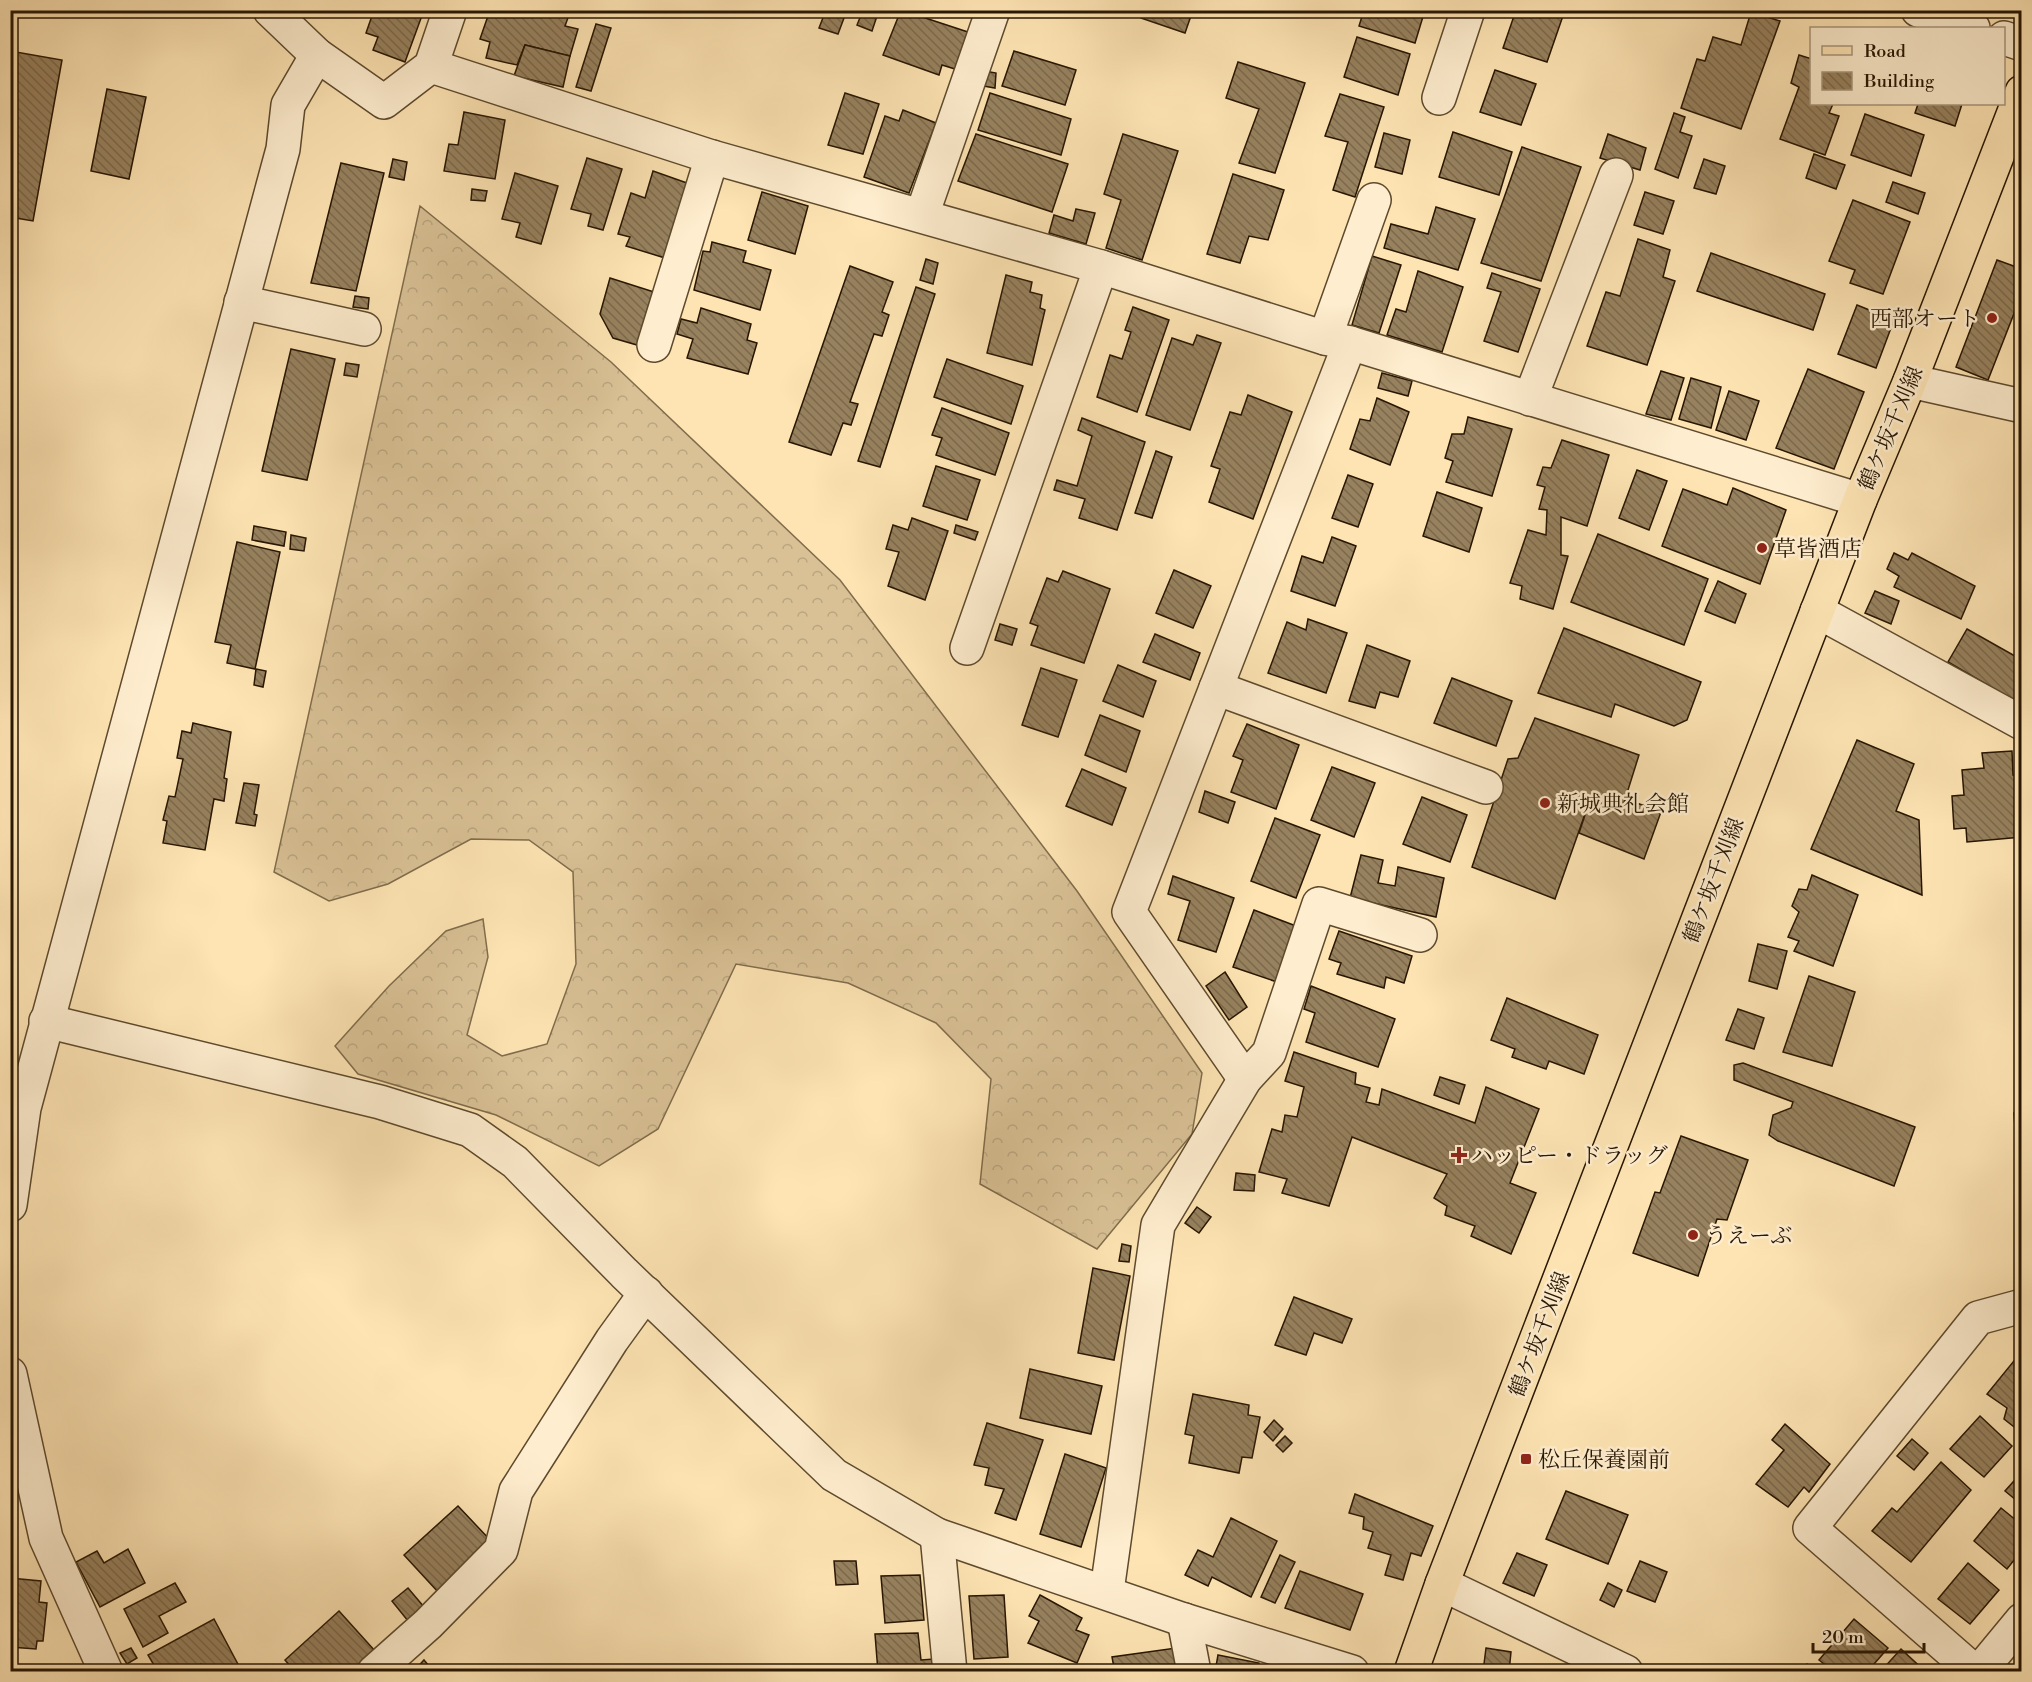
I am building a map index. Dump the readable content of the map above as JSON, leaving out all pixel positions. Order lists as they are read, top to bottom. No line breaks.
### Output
{"streets":{"main road":["鶴ケ坂千刈線"]},"places":{"other":["西部オート","草皆酒店","新城典礼会館","うえーぶ"],"health":["ハッピー・ドラッグ"],"transit":["松丘保養園前"]},"legend":["Road","Building"],"scale_bar":"20 m"}
